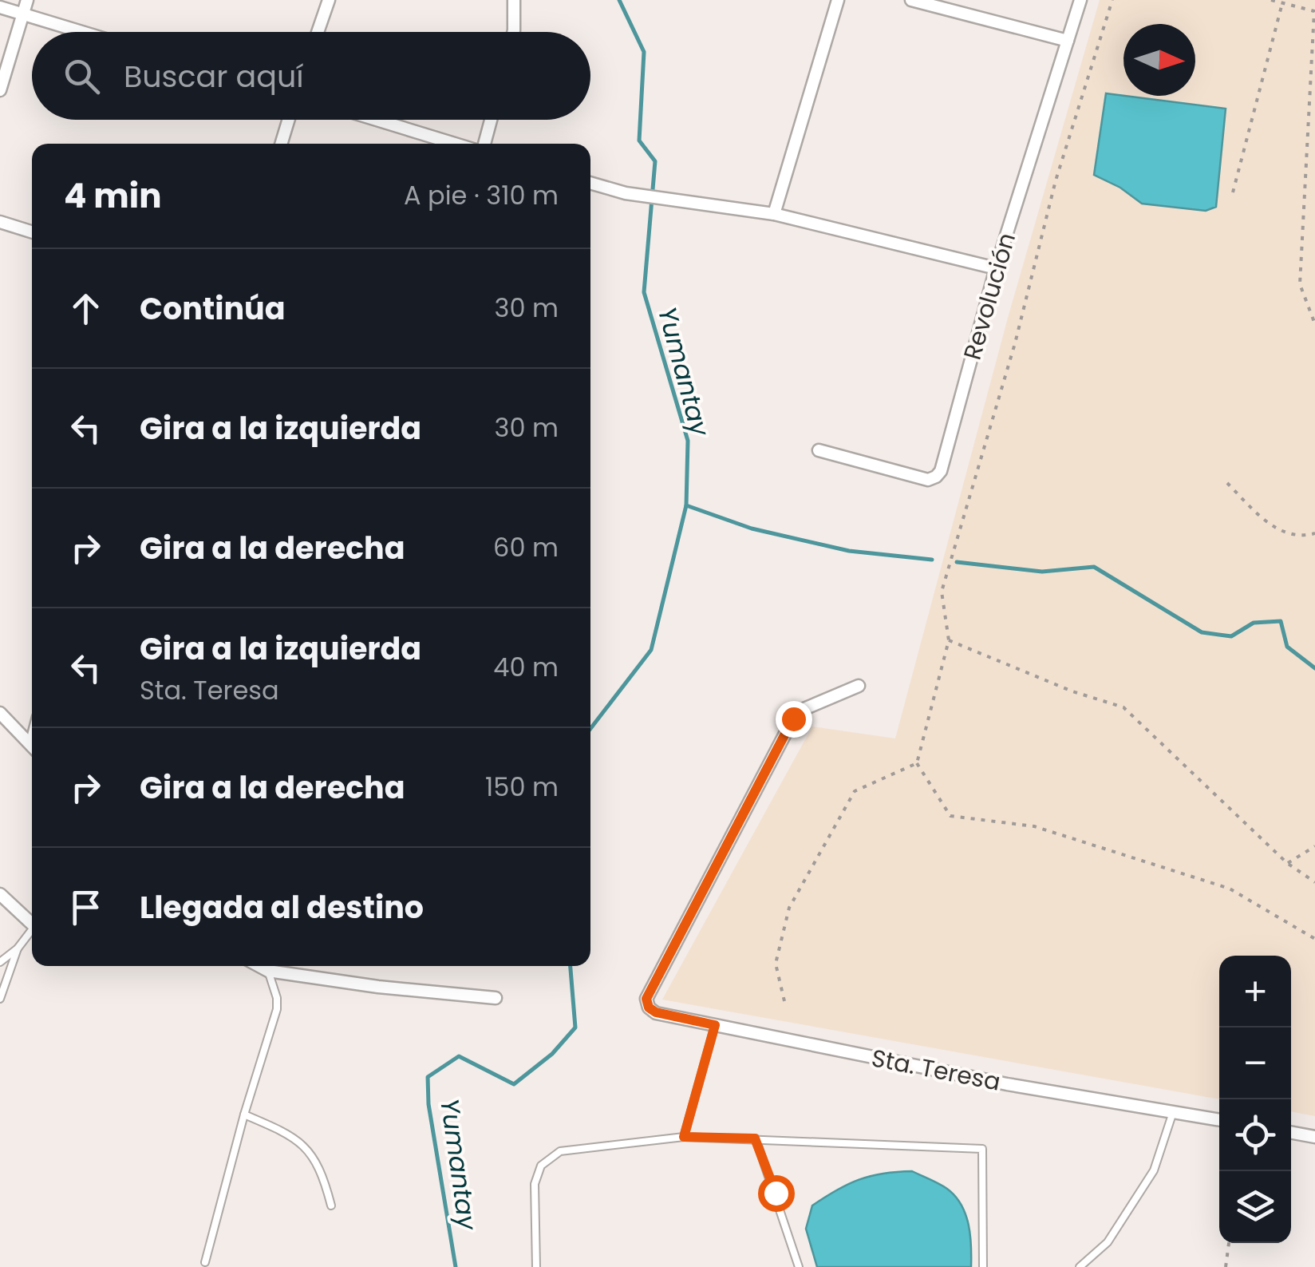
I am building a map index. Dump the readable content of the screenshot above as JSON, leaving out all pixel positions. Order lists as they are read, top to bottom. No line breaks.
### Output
{"streets":{"street":["Revolución","Sta. Teresa"]},"water":["Yumantay"],"north":"right","page":{"search":"Buscar aquí","heading":["4 min","A pie · 310 m"],"list":[["Continúa","30 m"],["Gira a la izquierda","30 m"],["Gira a la derecha","60 m"],["Gira a la izquierda","Sta. Teresa","40 m"],["Gira a la derecha","150 m"],"Llegada al destino"],"map_buttons":["+","−"]}}
